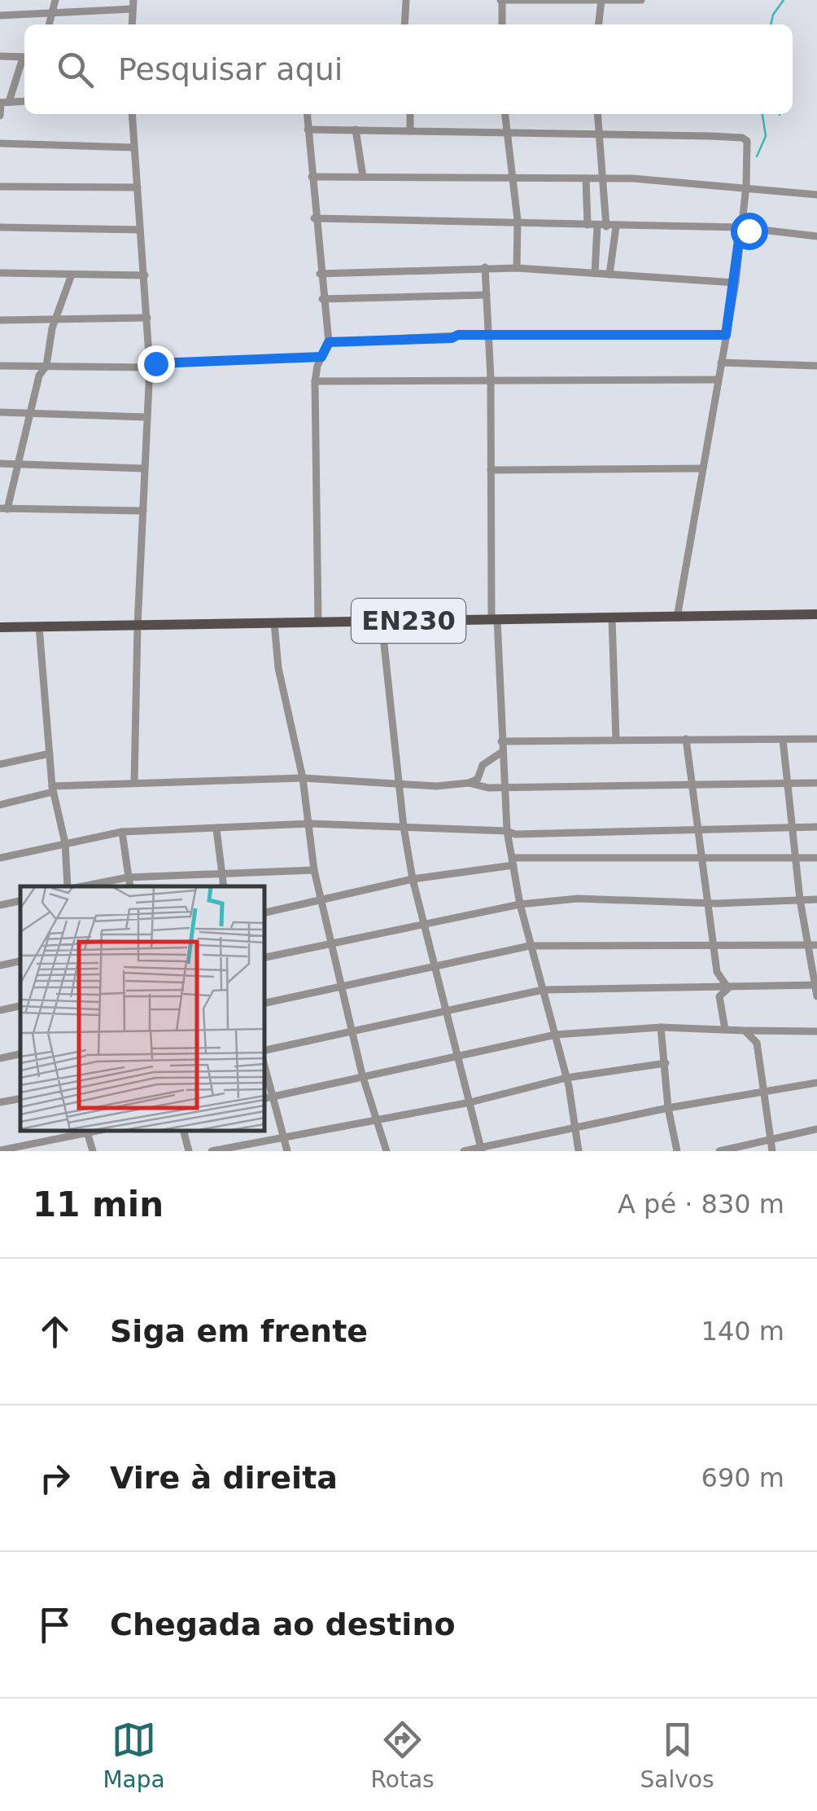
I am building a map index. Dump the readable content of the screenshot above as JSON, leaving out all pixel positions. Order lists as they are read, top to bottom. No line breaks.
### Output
{"streets":{"main road":["EN230"]},"page":{"search":"Pesquisar aqui","heading":["11 min","A pé · 830 m"],"list":[["Siga em frente","140 m"],["Vire à direita","690 m"],"Chegada ao destino"],"nav":["Mapa","Rotas","Salvos"]}}
